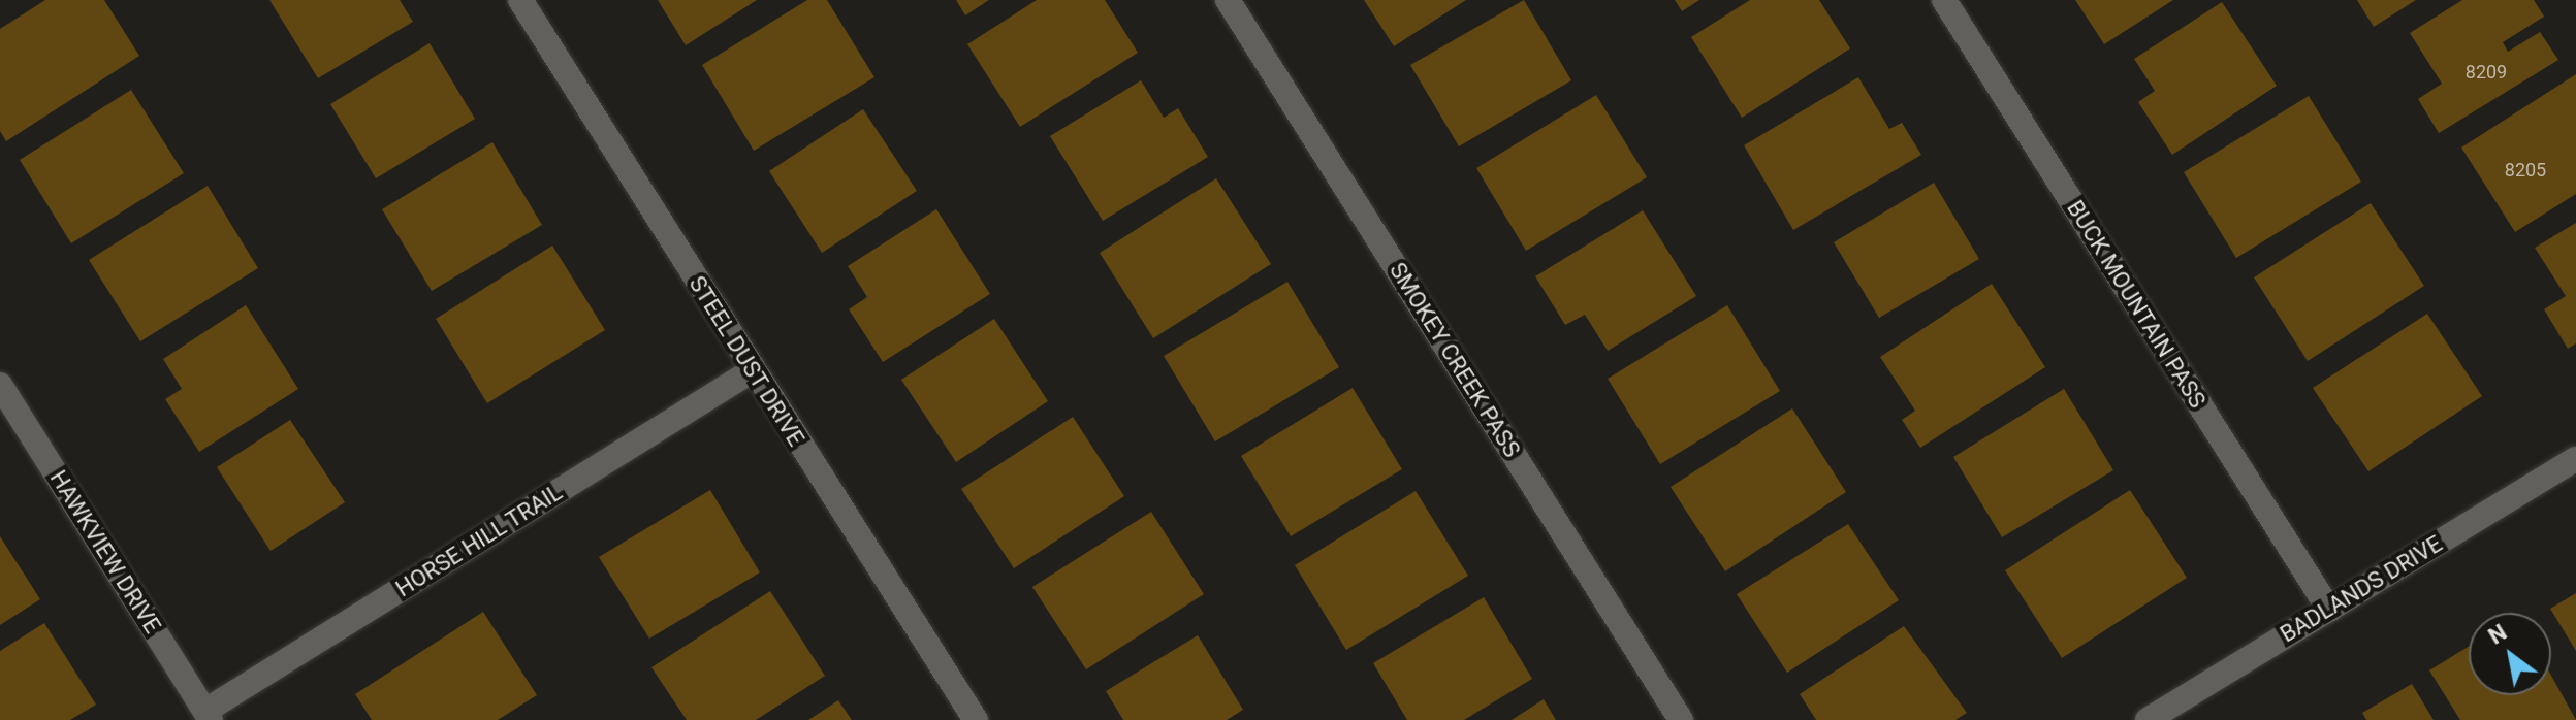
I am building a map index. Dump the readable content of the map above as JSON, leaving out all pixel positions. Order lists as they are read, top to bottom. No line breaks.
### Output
{"streets":{"street":["BUCK MOUNTAIN PASS","SMOKEY CREEK PASS","STEEL DUST DRIVE","HORSE HILL TRAIL","HAWKVIEW DRIVE","BADLANDS DRIVE"]},"crossings":[["BUCK MOUNTAIN PASS","BADLANDS DRIVE"],["STEEL DUST DRIVE","HORSE HILL TRAIL"],["HORSE HILL TRAIL","HAWKVIEW DRIVE"]],"house_numbers":["8209","8205"],"north":"top left"}
